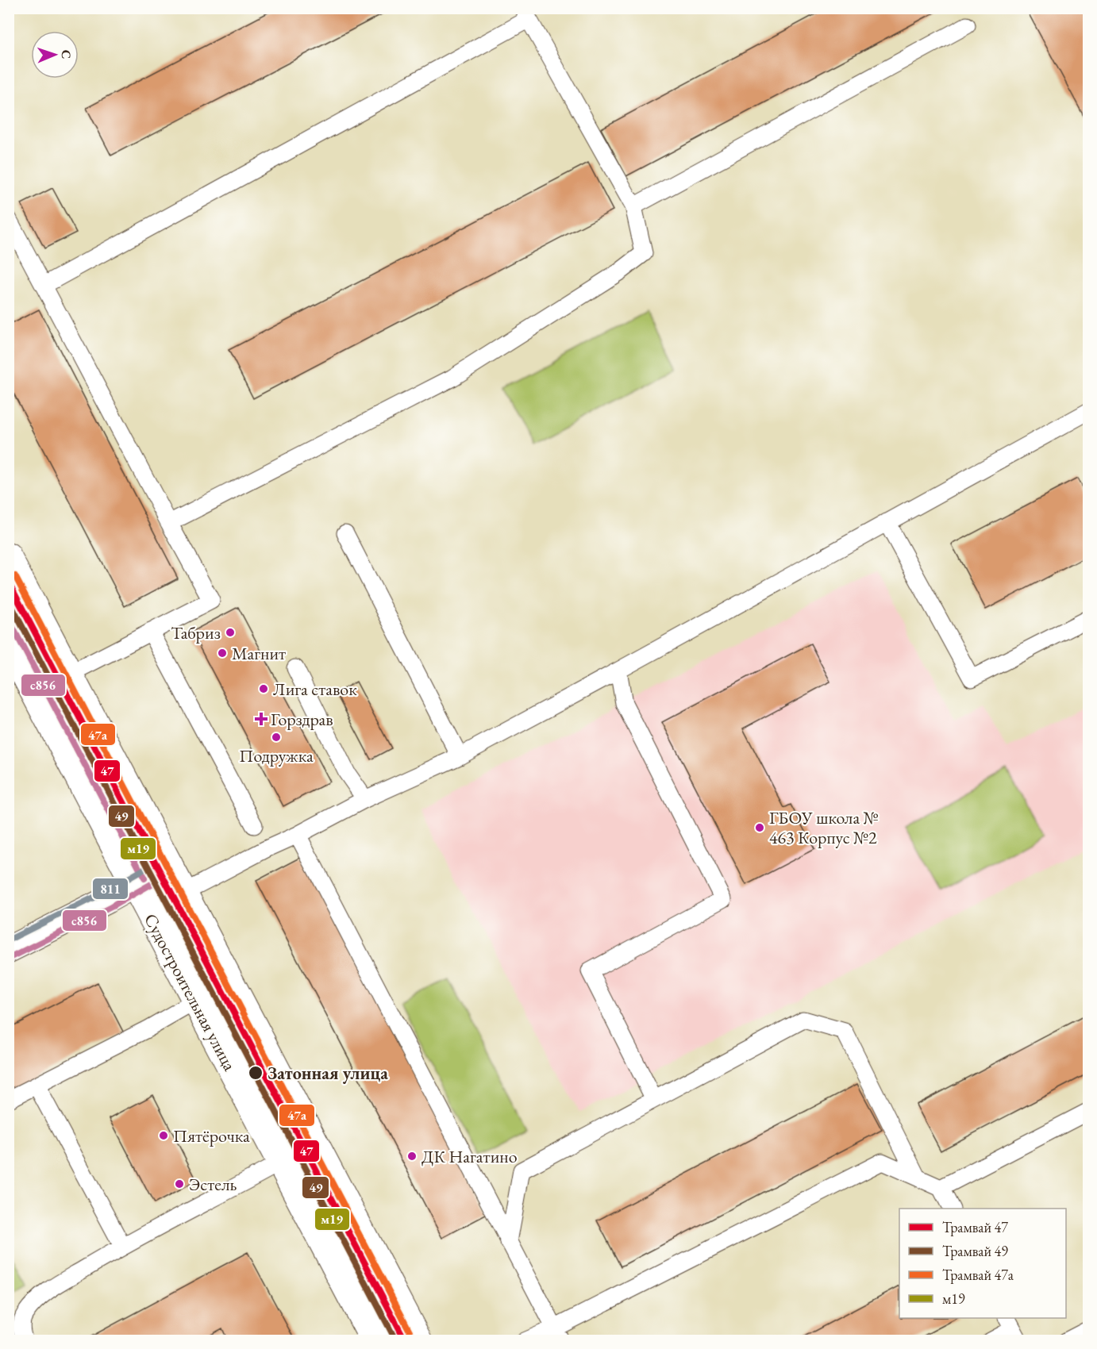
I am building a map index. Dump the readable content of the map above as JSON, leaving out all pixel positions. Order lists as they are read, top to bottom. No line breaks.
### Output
{"streets":{"street":["Судостроительная улица"]},"places":{"other":["Табриз","Магнит","Лига ставок","Подружка","ГБОУ школа № 463 Корпус №2","Затонная улица","Пятёрочка","ДК Нагатино","Эстель"],"health":["Горздрав"]},"lines":["tram line 47а","tram line 47","transit line 811","tram line 49","transit line м19","transit line с856"],"legend":["Трамвай 47","Трамвай 49","Трамвай 47а","м19"],"north":"right"}
